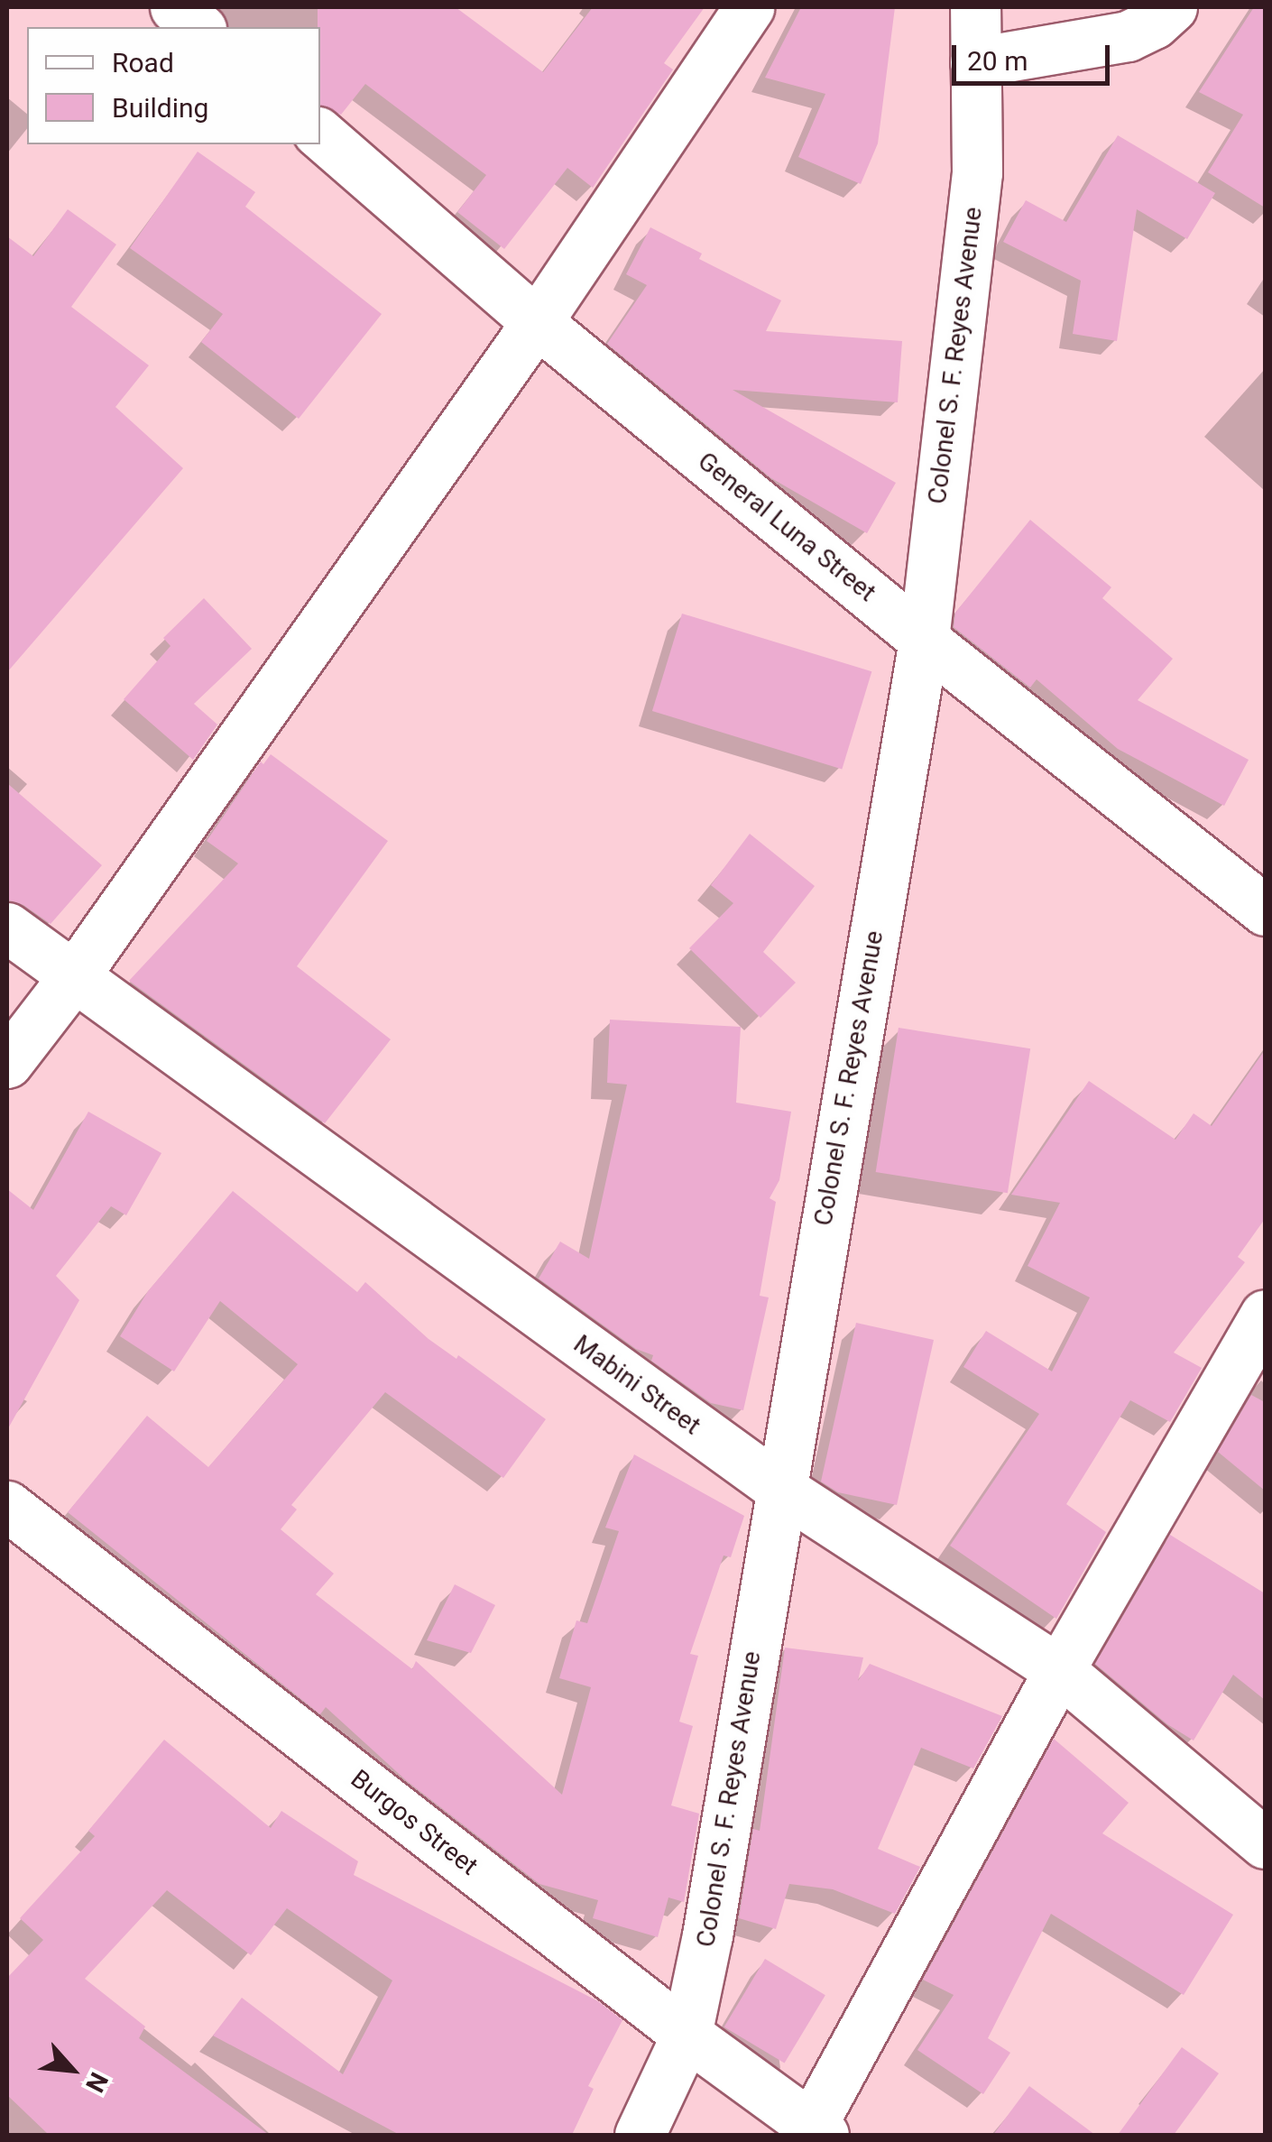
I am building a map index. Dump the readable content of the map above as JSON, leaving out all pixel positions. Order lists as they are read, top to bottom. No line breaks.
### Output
{"streets":{"street":["Colonel S. F. Reyes Avenue","General Luna Street","Mabini Street","Burgos Street"]},"crossings":[["Colonel S. F. Reyes Avenue","General Luna Street"],["Colonel S. F. Reyes Avenue","Mabini Street"],["Colonel S. F. Reyes Avenue","Burgos Street"]],"legend":["Road","Building"],"scale_bar":"20 m","north":"bottom right"}
